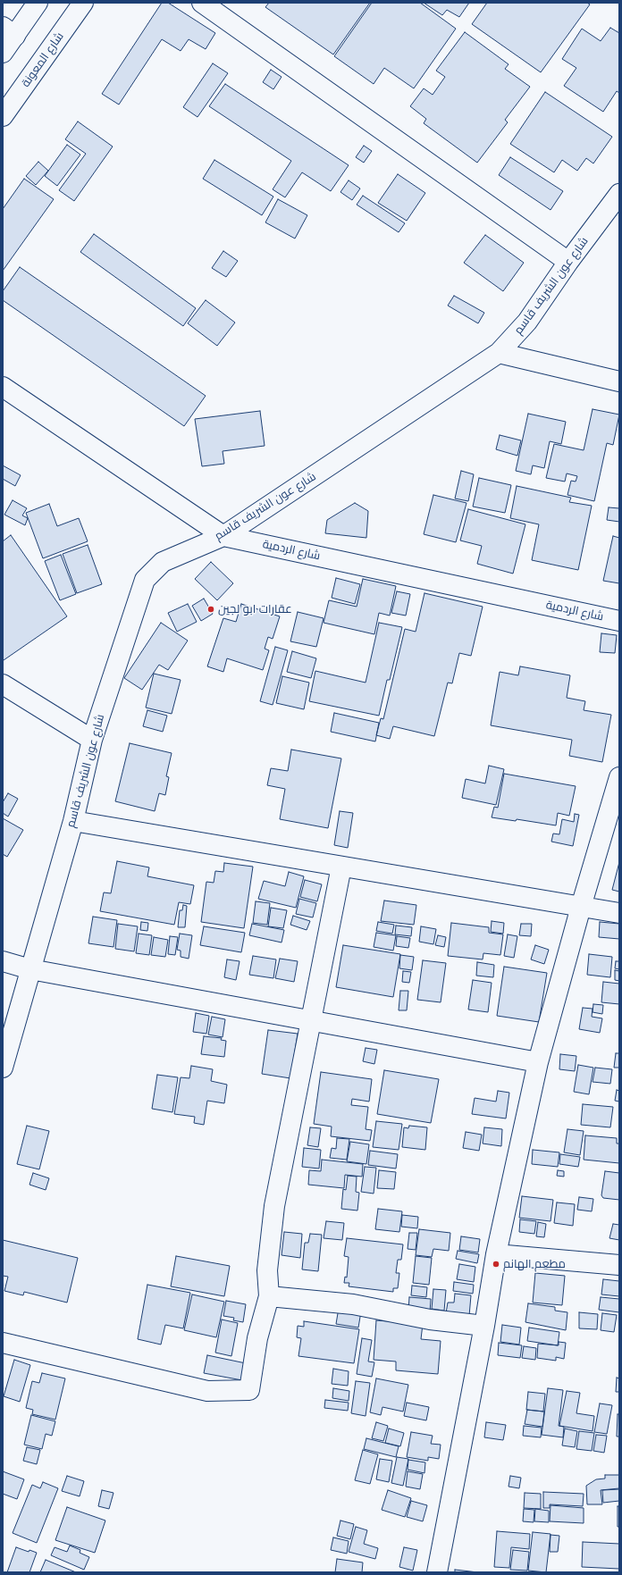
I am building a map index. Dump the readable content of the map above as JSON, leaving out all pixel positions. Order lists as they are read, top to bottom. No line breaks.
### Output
{"streets":{"main road":["شارع المعونة","شارع عون الشريف قاسم","شارع الردمية"]},"crossings":[["شارع عون الشريف قاسم","شارع الردمية"]],"places":["عقارات ابو لجين","مطعم الهانم"]}
